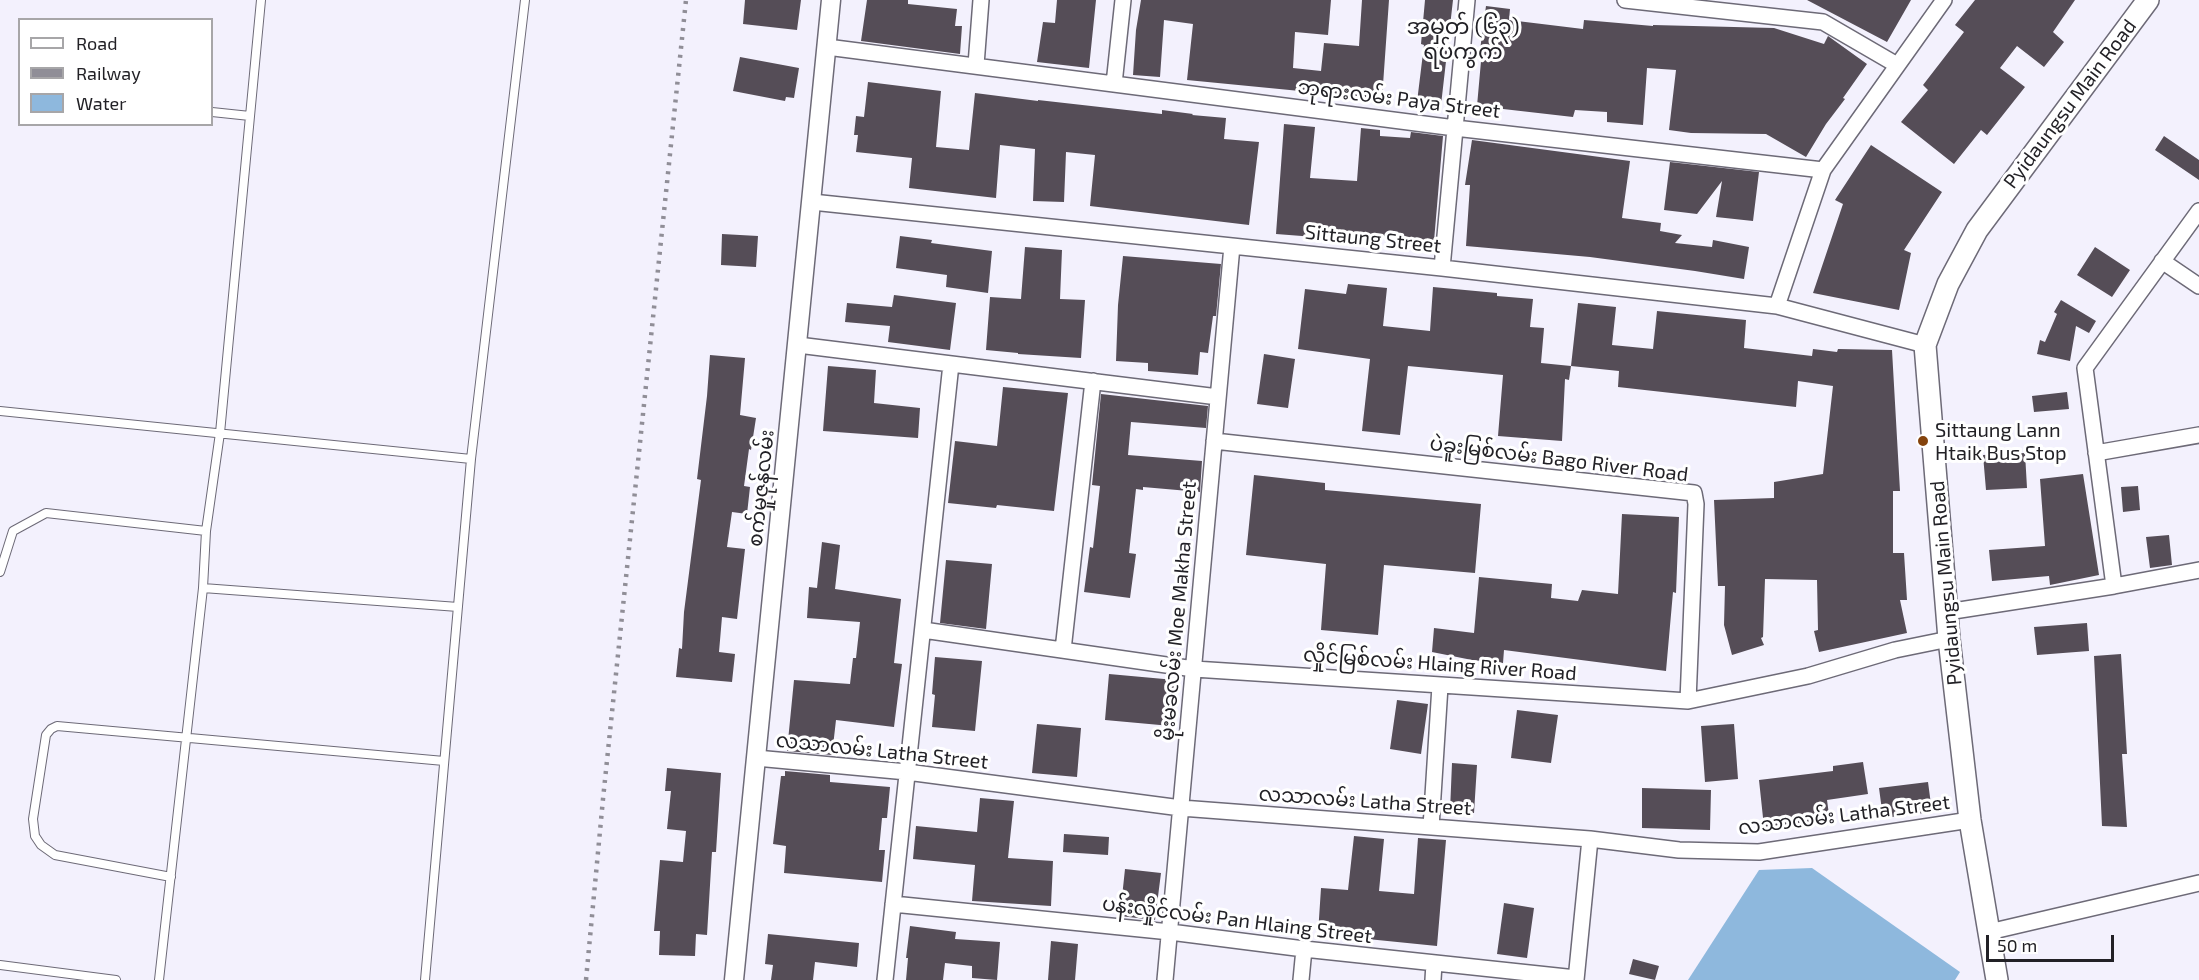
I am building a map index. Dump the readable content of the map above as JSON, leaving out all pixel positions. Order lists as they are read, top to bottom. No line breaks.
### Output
{"streets":{"main road":["Pyidaungsu Main Road"],"street":["ဘုရားလမ်း Paya Street","Sittaung Street","ပဲခူးမြစ်လမ်း Bago River Road","စက်မှုဇုန်လမ်း","မိုးမခလမ်း Moe Makha Street","လှိုင်မြစ်လမ်း Hlaing River Road","လသာလမ်း Latha Street","ပန်းလှိုင်လမ်း Pan Hlaing Street"]},"crossings":[["ဘုရားလမ်း Paya Street","စက်မှုဇုန်လမ်း"],["Pyidaungsu Main Road","Sittaung Street"],["Pyidaungsu Main Road","လှိုင်မြစ်လမ်း Hlaing River Road"],["Pyidaungsu Main Road","လသာလမ်း Latha Street"],["Sittaung Street","စက်မှုဇုန်လမ်း"],["Sittaung Street","မိုးမခလမ်း Moe Makha Street"],["ပဲခူးမြစ်လမ်း Bago River Road","မိုးမခလမ်း Moe Makha Street"],["ပဲခူးမြစ်လမ်း Bago River Road","လှိုင်မြစ်လမ်း Hlaing River Road"],["စက်မှုဇုန်လမ်း","လသာလမ်း Latha Street"],["မိုးမခလမ်း Moe Makha Street","လှိုင်မြစ်လမ်း Hlaing River Road"],["မိုးမခလမ်း Moe Makha Street","လသာလမ်း Latha Street"],["မိုးမခလမ်း Moe Makha Street","ပန်းလှိုင်လမ်း Pan Hlaing Street"]],"districts":["အမှတ် (၆၃) ရပ်ကွက်"],"places":["Sittaung Lann Htaik Bus Stop"],"legend":["Road","Railway","Water"],"scale_bar":"50 m"}
